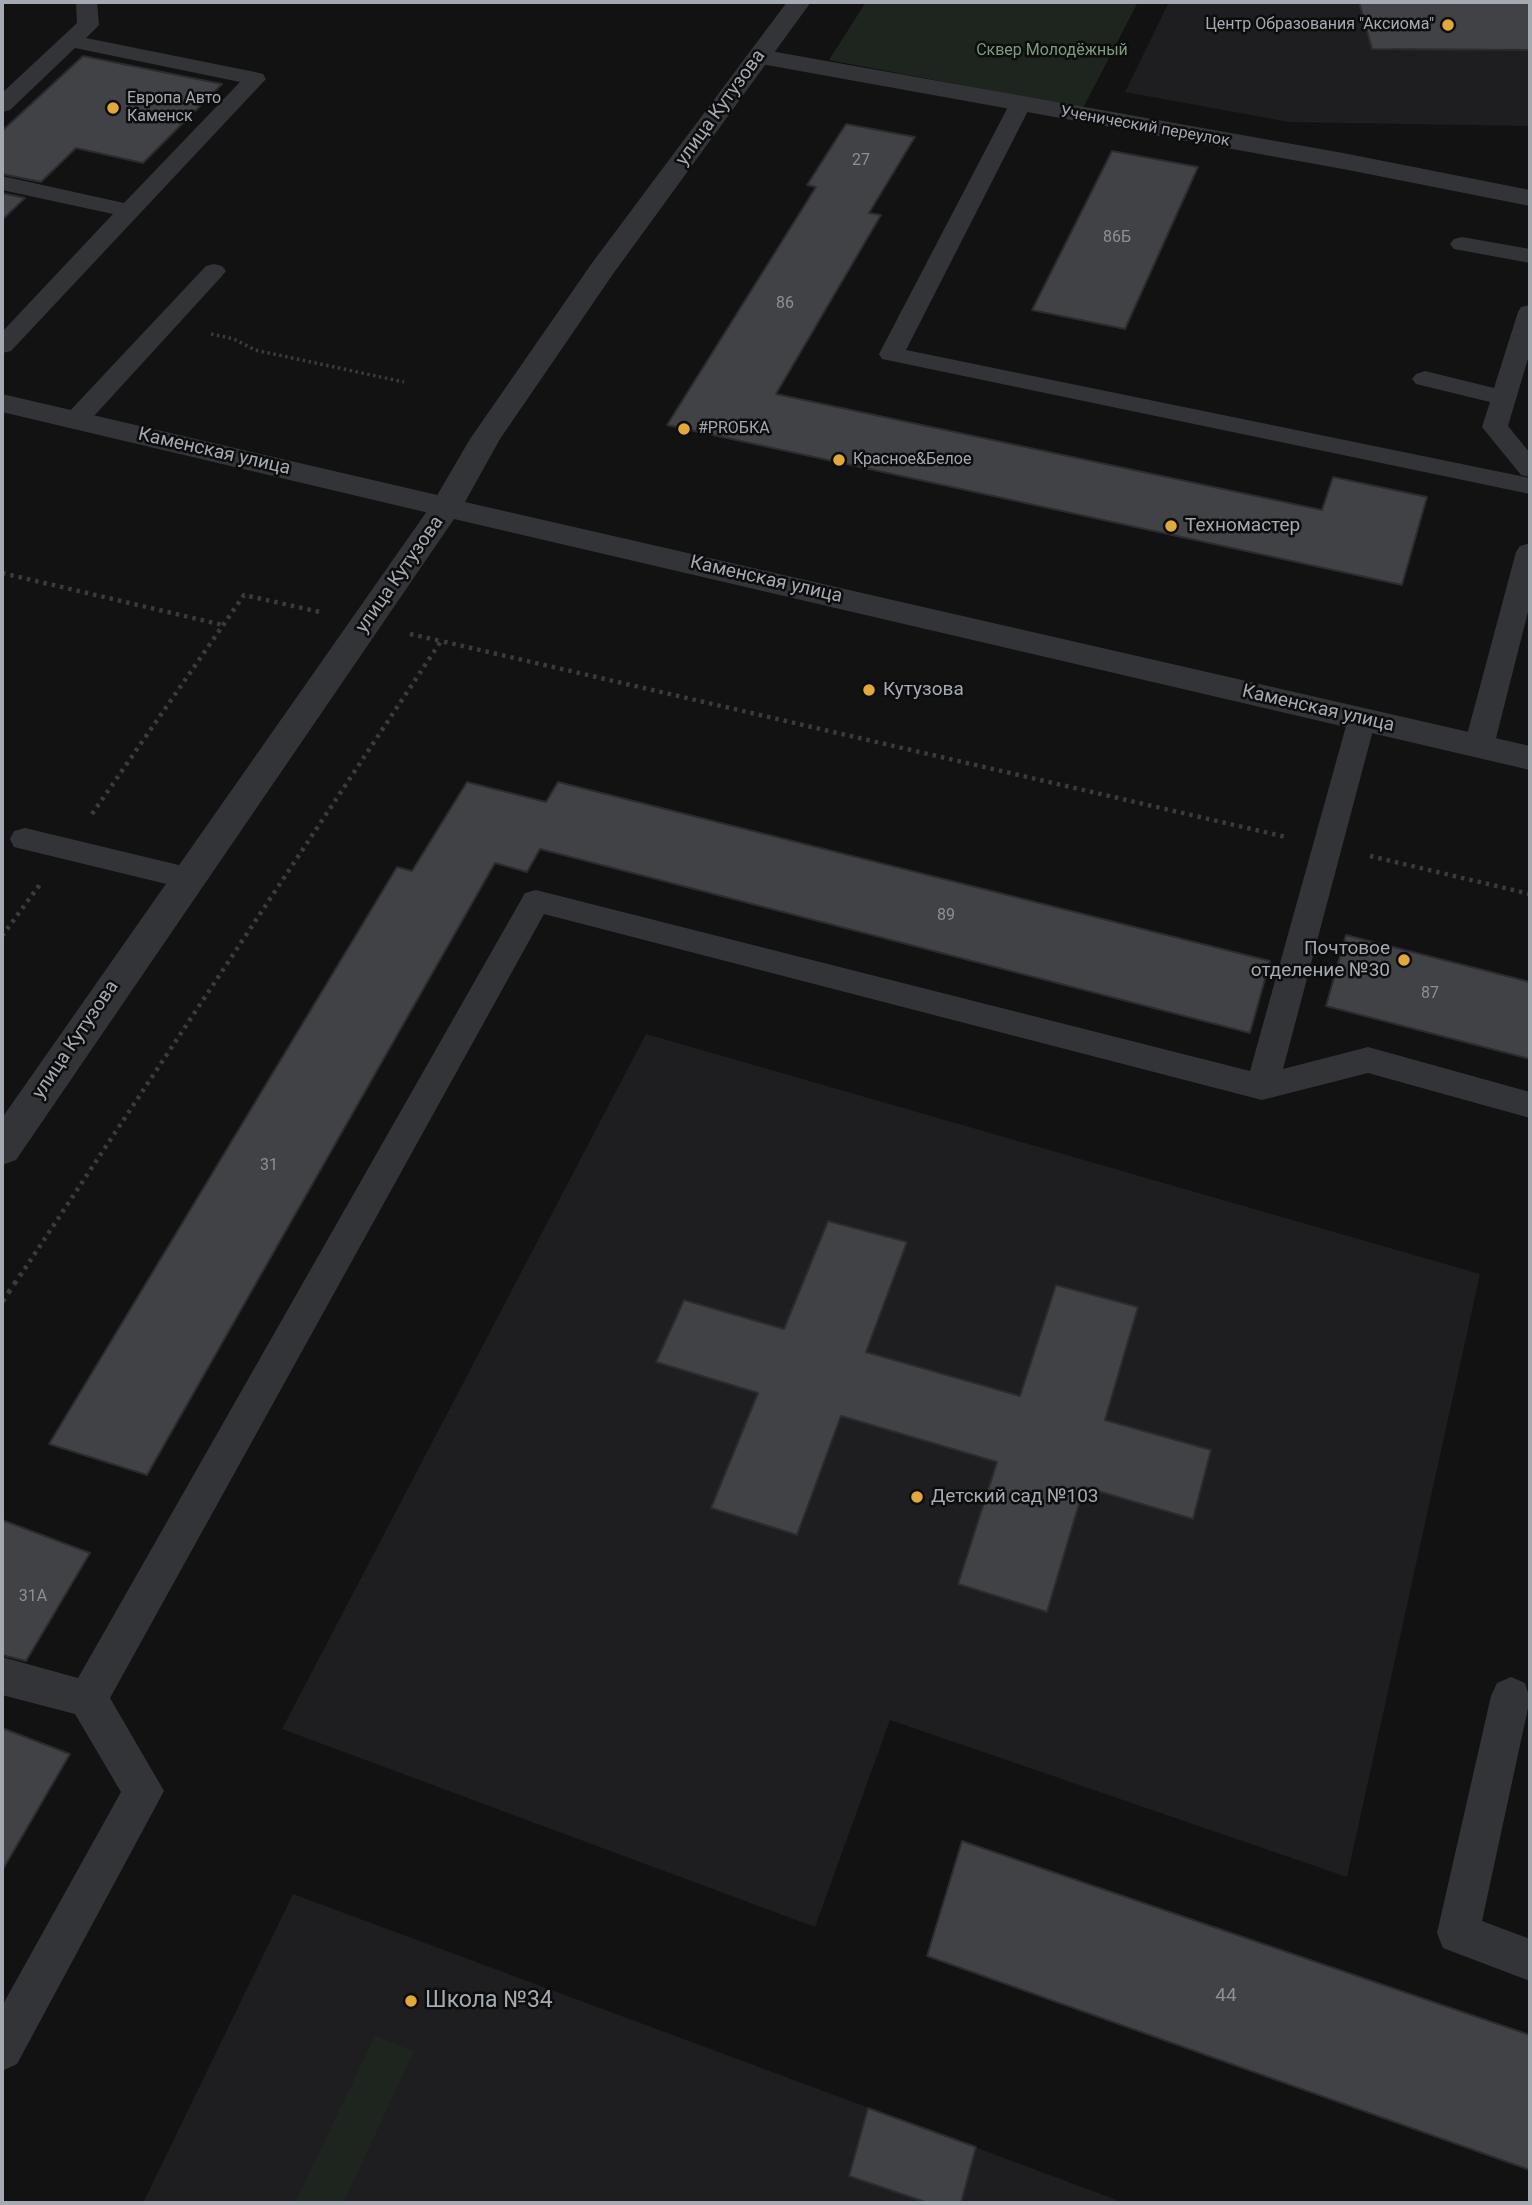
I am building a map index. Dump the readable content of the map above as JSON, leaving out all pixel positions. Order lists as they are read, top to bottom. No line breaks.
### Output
{"streets":{"street":["улица Кутузова","Ученический переулок","Каменская улица"]},"crossings":[["улица Кутузова","Ученический переулок"],["улица Кутузова","Каменская улица"]],"parks":["Сквер Молодёжный"],"places":["Центр Образования \"Аксиома\"","Европа Авто Каменск","#PROБКА","Красное&Белое","Техномастер","Кутузова","Почтовое отделение №30","Детский сад №103","Школа №34"],"house_numbers":["27","86Б","86","89","87","31","31А","44"]}
